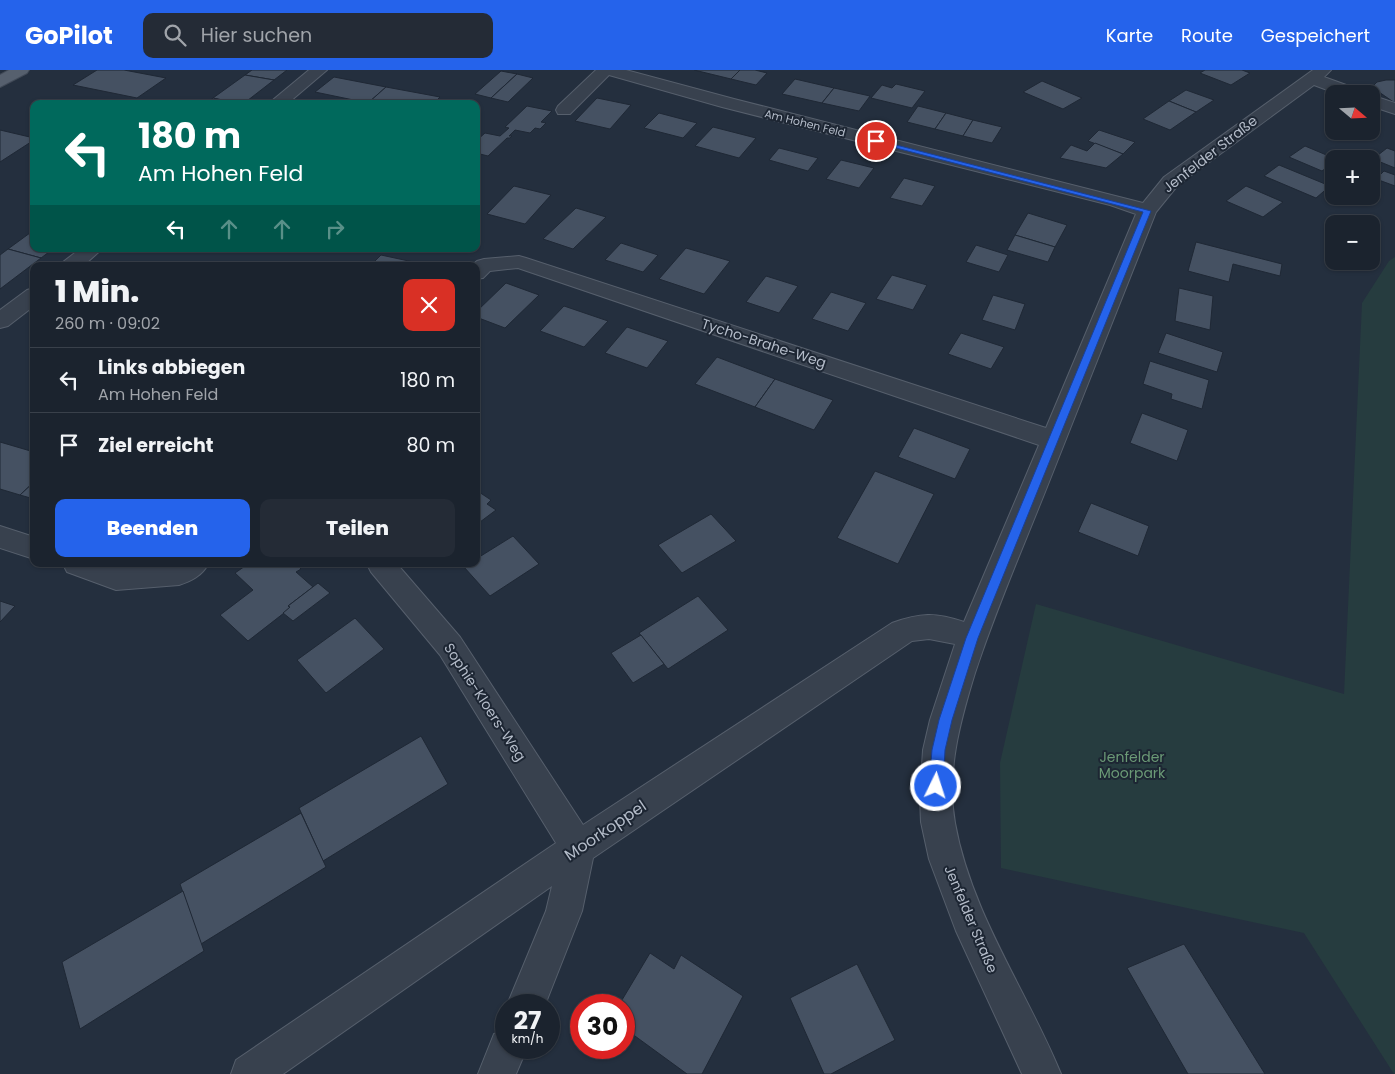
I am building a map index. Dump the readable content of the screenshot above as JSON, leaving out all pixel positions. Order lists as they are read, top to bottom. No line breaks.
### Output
{"streets":{"street":["Am Hohen Feld","Jenfelder Straße","Tycho-Brahe-Weg","Sophie-Kloers-Weg","Moorkoppel"]},"crossings":[["Am Hohen Feld","Jenfelder Straße"],["Jenfelder Straße","Tycho-Brahe-Weg"],["Jenfelder Straße","Moorkoppel"],["Sophie-Kloers-Weg","Moorkoppel"]],"parks":["Jenfelder Moorpark"],"north":"right","page":{"header":"GoPilot","search":"Hier suchen","nav":["Karte","Route","Gespeichert"],"map_buttons":["+","−"],"turn":["180 m","Am Hohen Feld"],"heading":["1 Min.","260 m · 09:02"],"list":[{"name":"Links abbiegen","note":"Am Hohen Feld","value":"180 m"},{"name":"Ziel erreicht","value":"80 m"}],"buttons":["Beenden","Teilen"],"speed":"27 km/h","limit":"30"}}
